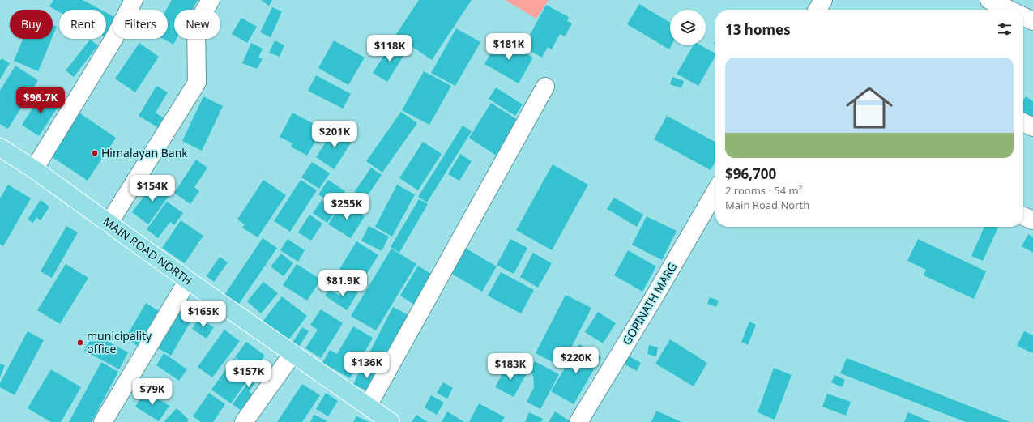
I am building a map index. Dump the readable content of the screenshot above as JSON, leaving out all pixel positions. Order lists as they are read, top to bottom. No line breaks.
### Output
{"streets":{"main road":["MAIN ROAD NORTH"],"street":["GOPINATH MARG"]},"places":["Himalayan Bank","municipality office"],"page":{"chip":["Buy","Rent","Filters","New"],"heading":"13 homes","price":["$181K","$118K","$96.7K","$201K","$154K","$255K","$81.9K","$165K","$220K","$136K","$183K","$157K","$79K"],"list":[{"name":"$96,700","note":"2 rooms · 54 m² · Main Road North"}]}}
